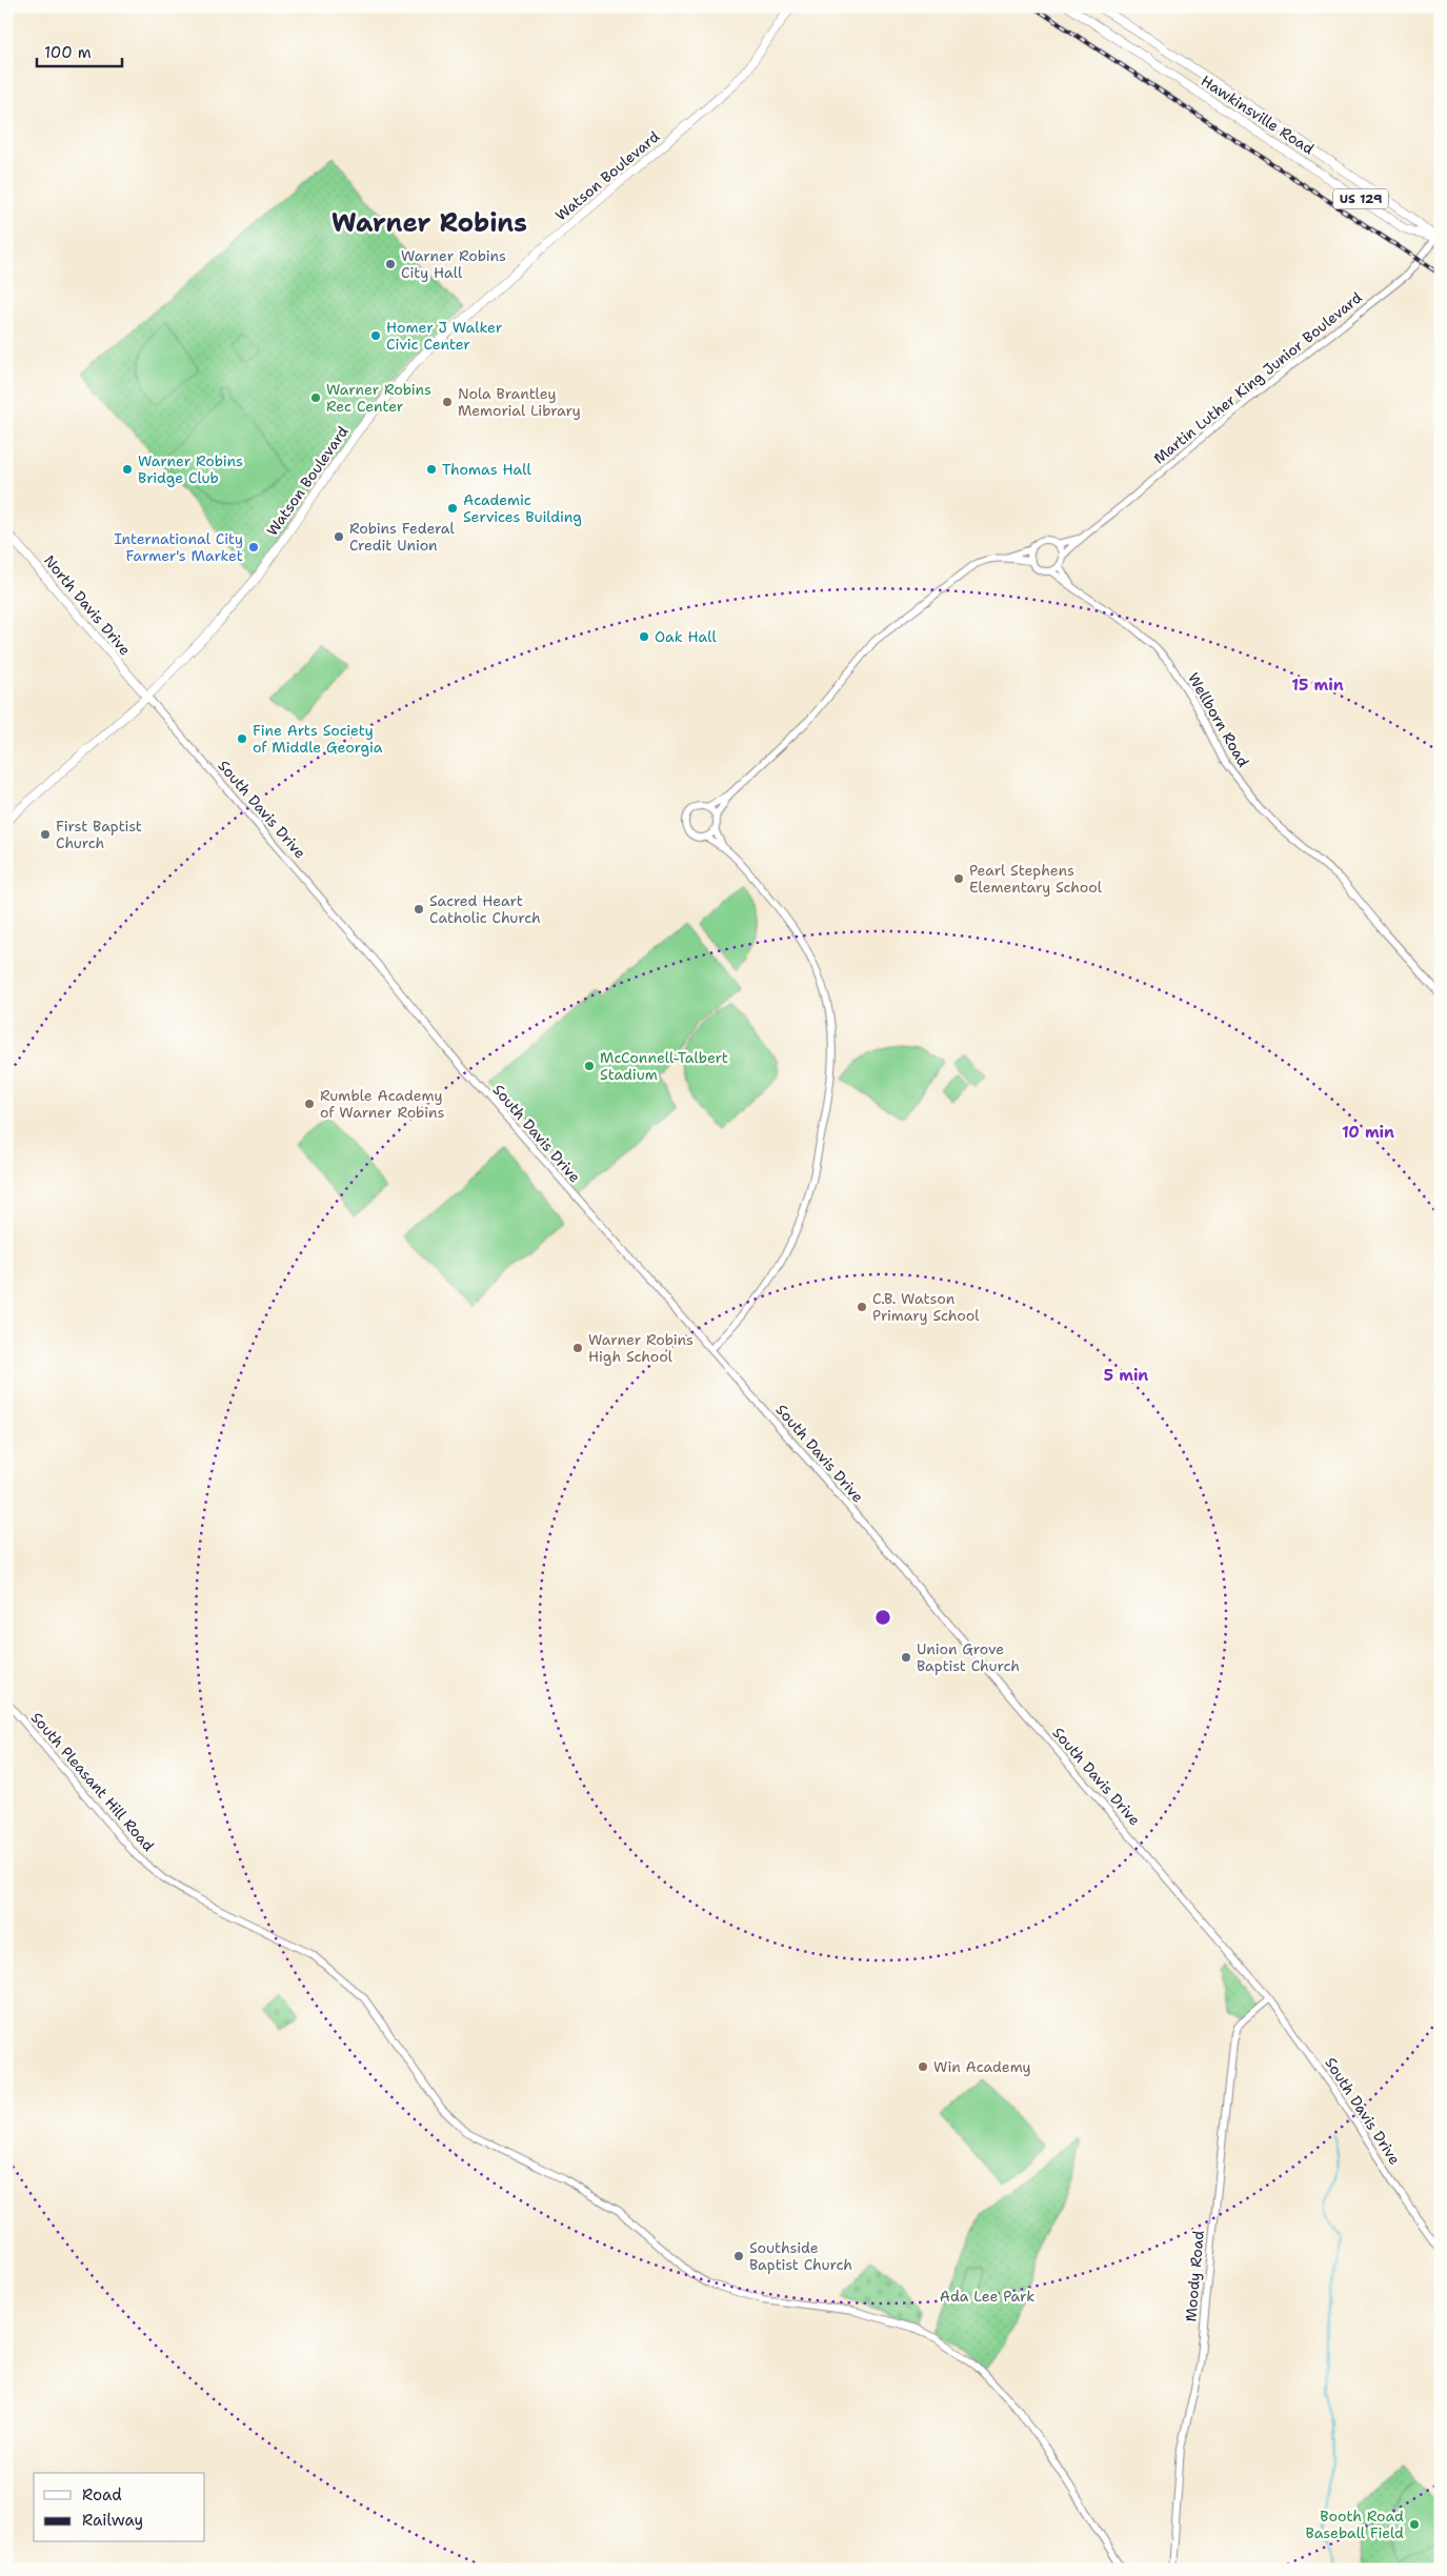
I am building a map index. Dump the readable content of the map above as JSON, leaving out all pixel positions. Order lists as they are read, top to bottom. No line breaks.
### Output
{"streets":{"main road":["Hawkinsville Road","Watson Boulevard","US 129","North Davis Drive"],"street":["Martin Luther King Junior Boulevard","Wellborn Road","South Davis Drive","South Pleasant Hill Road","Moody Road"]},"crossings":[["Hawkinsville Road","Martin Luther King Junior Boulevard"],["Watson Boulevard","North Davis Drive"],["Watson Boulevard","South Davis Drive"],["North Davis Drive","South Davis Drive"],["South Davis Drive","Moody Road"]],"districts":["Warner Robins"],"parks":["Ada Lee Park"],"places":["Warner Robins City Hall","Homer J Walker Civic Center","Warner Robins Rec Center","Nola Brantley Memorial Library","Warner Robins Bridge Club","Thomas Hall","Academic Services Building","Robins Federal Credit Union","International City Farmer's Market","Oak Hall","Fine Arts Society of Middle Georgia","First Baptist Church","Pearl Stephens Elementary School","Sacred Heart Catholic Church","McConnell-Talbert Stadium","Rumble Academy of Warner Robins","C.B. Watson Primary School","Warner Robins High School","Union Grove Baptist Church","Win Academy","Southside Baptist Church","Booth Road Baseball Field"],"legend":["Road","Railway"],"scale_bar":"100 m","rings":["15 min","10 min","5 min"]}
